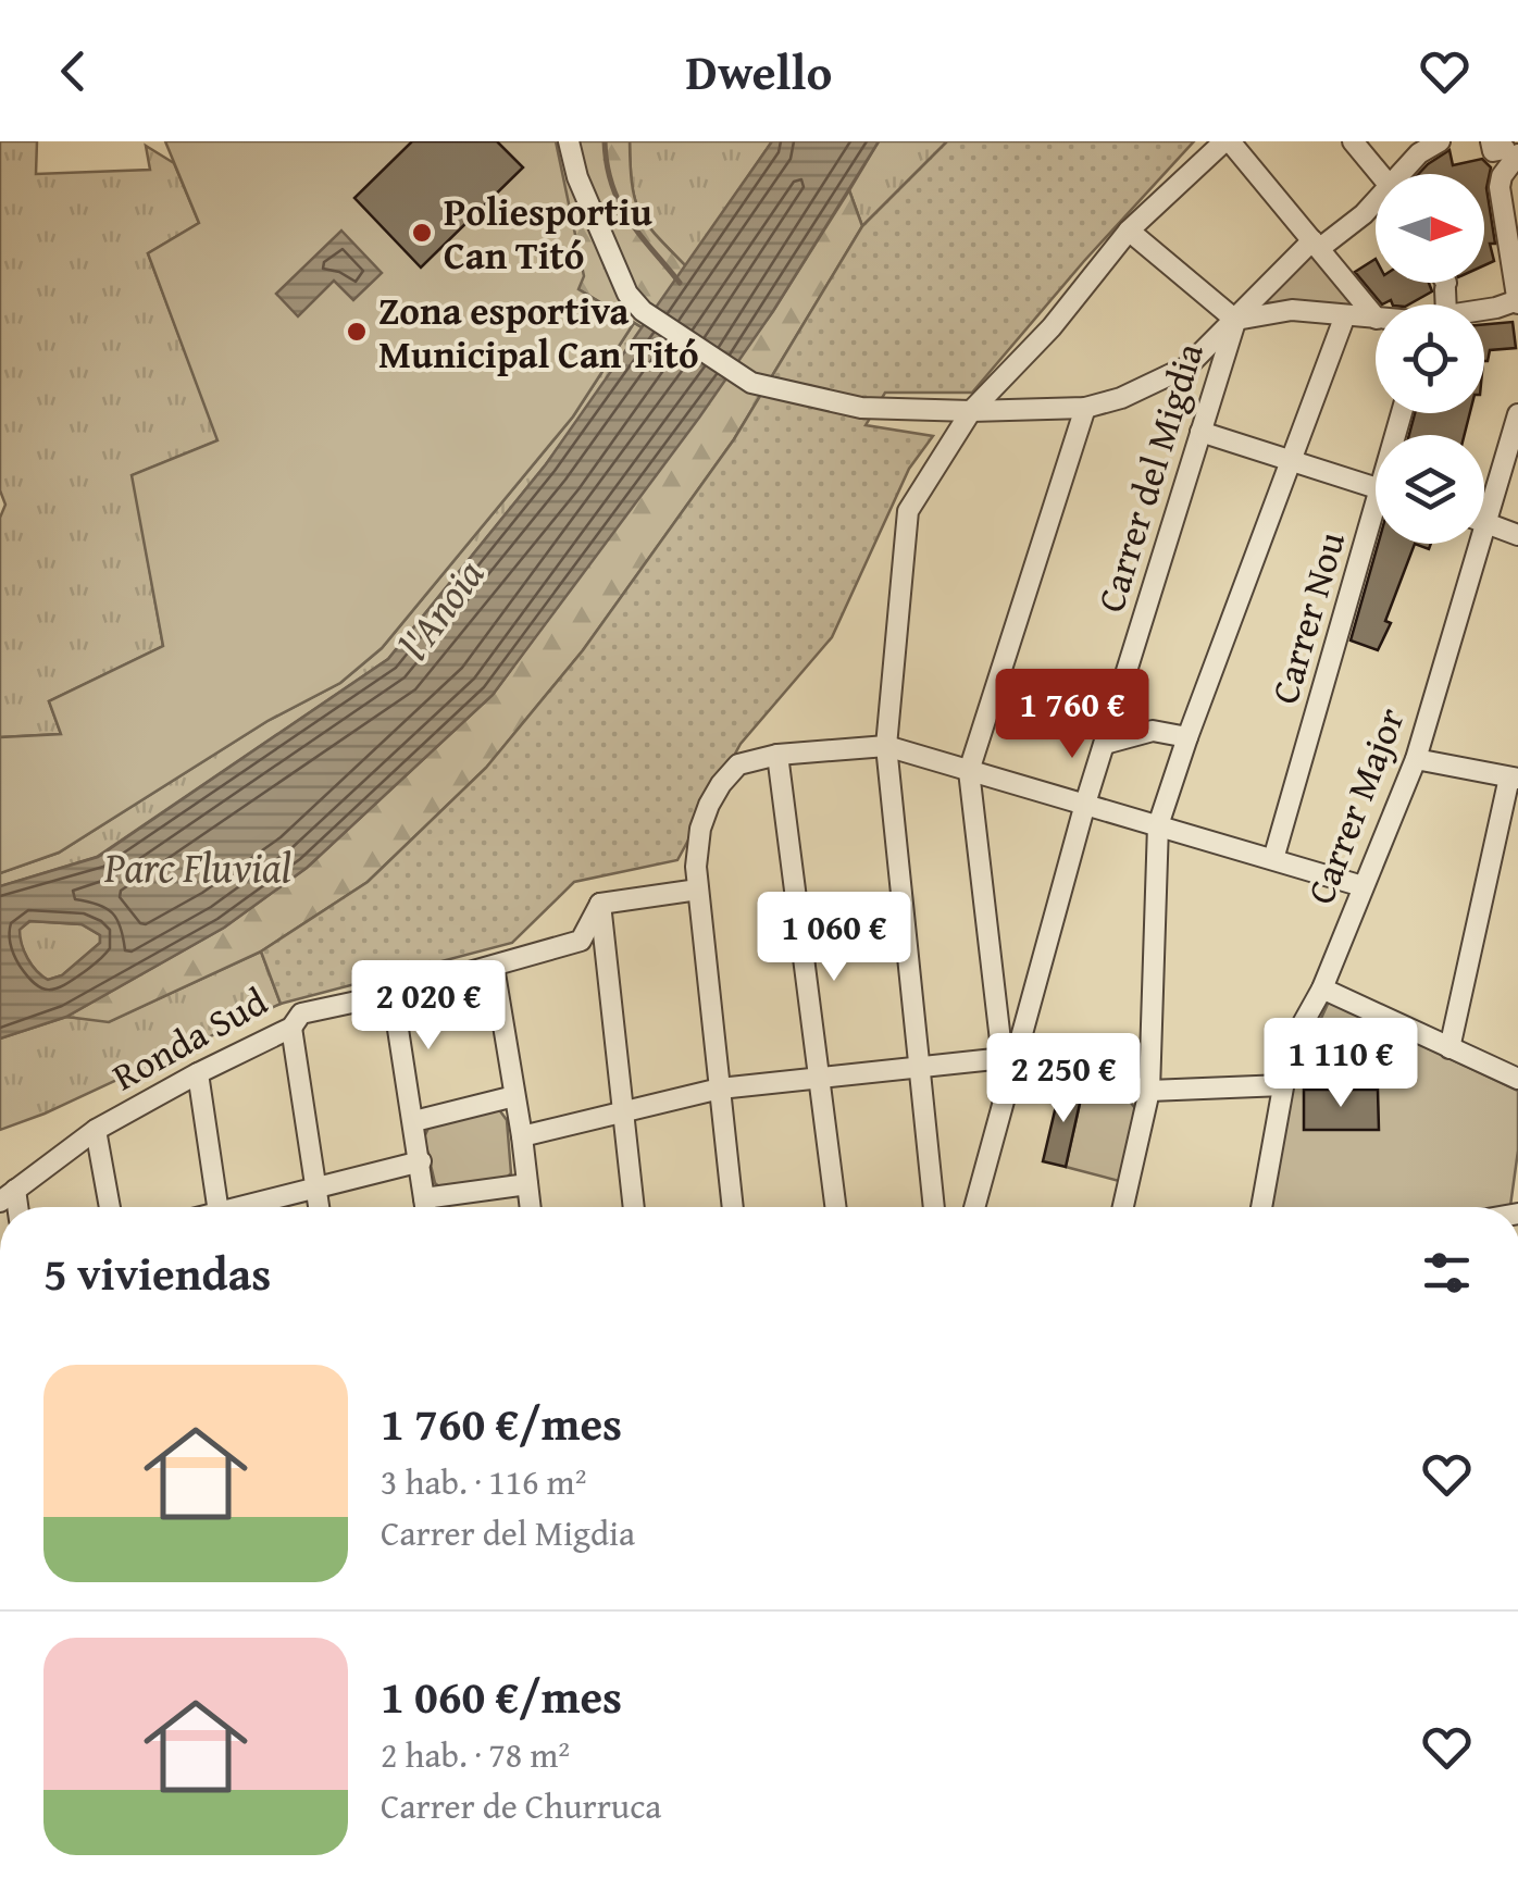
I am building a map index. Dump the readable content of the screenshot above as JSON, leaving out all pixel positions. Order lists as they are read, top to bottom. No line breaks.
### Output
{"streets":{"street":["Carrer del Migdia","Carrer Nou","Carrer Major","Ronda Sud"]},"water":["l'Anoia","Parc Fluvial"],"places":["Poliesportiu Can Titó","Zona esportiva Municipal Can Titó"],"north":"right","page":{"header":"Dwello","price":["1 760 €","1 060 €","2 020 €","1 110 €","2 250 €"],"heading":"5 viviendas","list":[{"name":"1 760 €/mes","note":"3 hab. · 116 m² · Carrer del Migdia"},{"name":"1 060 €/mes","note":"2 hab. · 78 m² · Carrer de Churruca"}]}}
